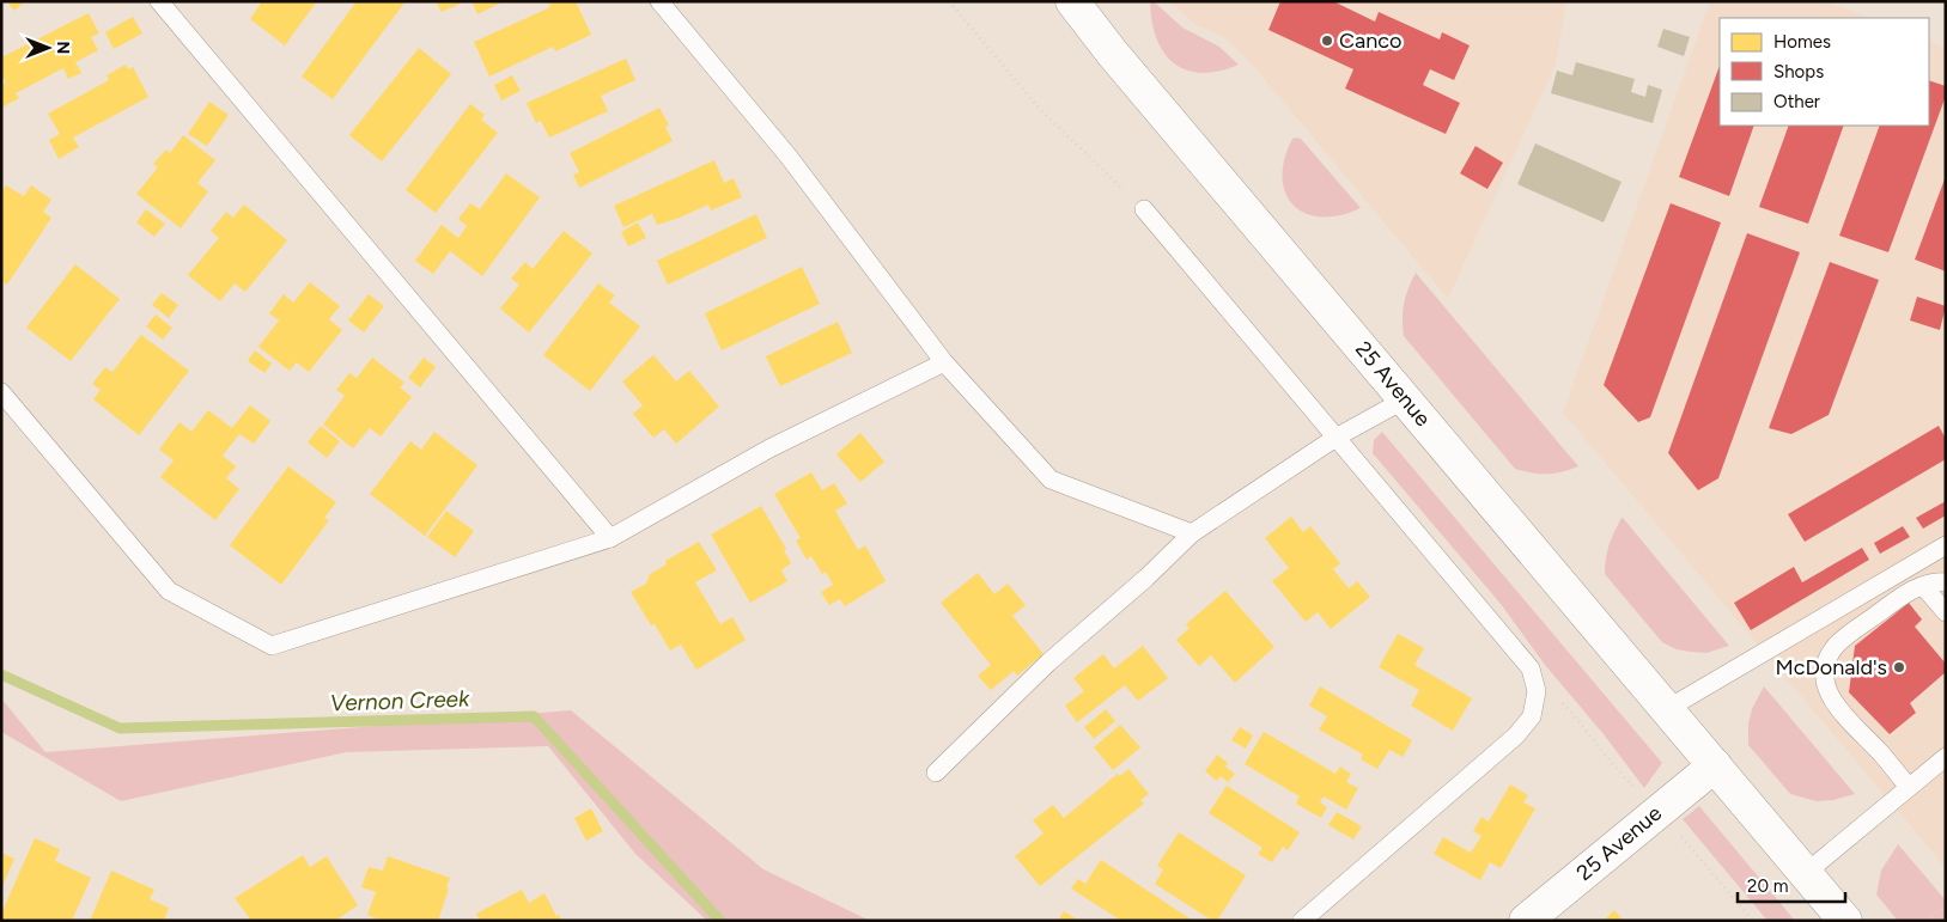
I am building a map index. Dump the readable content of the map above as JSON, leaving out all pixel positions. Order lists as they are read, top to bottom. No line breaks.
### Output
{"streets":{"main road":["25 Avenue"]},"water":["Vernon Creek"],"places":["Canco","McDonald's"],"legend":["Homes","Shops","Other"],"scale_bar":"20 m","north":"right"}
